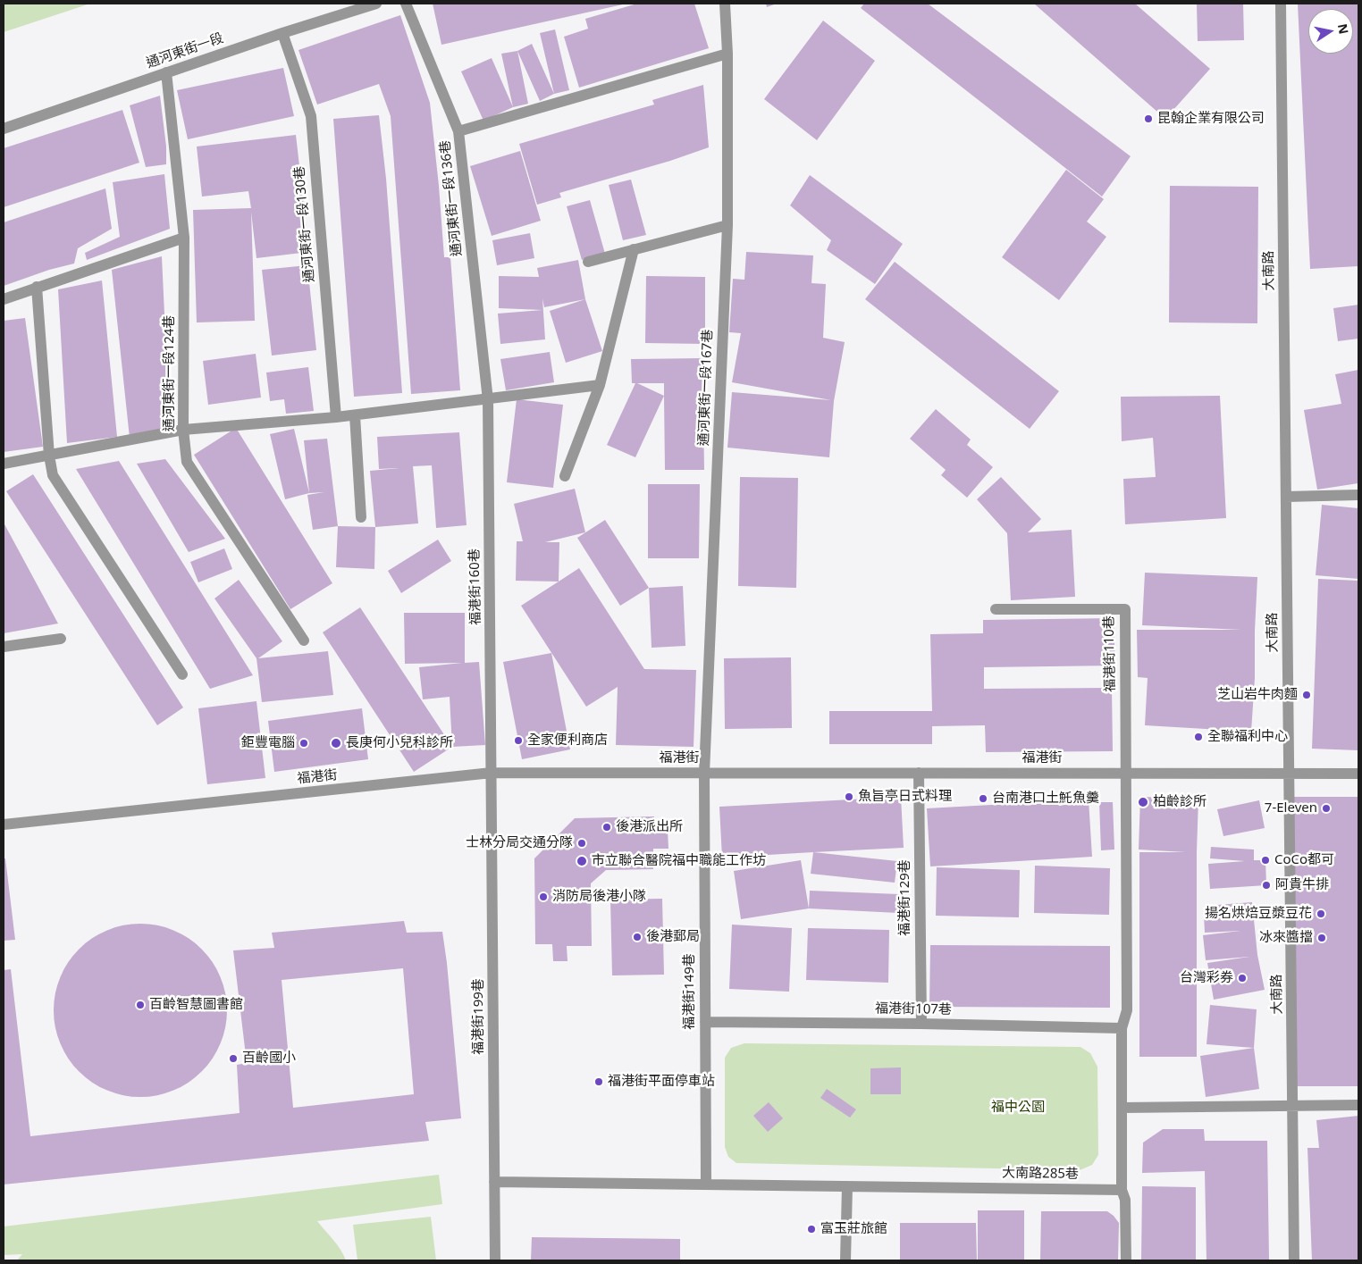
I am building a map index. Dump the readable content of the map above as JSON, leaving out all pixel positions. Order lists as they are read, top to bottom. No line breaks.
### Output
{"streets":{"street":["通河東街一段","通河東街一段136巷","通河東街一段130巷","大南路","通河東街一段124巷","通河東街一段167巷","福港街160巷","福港街110巷","福港街","福港街129巷","福港街149巷","福港街107巷","福港街199巷","大南路285巷"]},"crossings":[["通河東街一段","通河東街一段130巷"],["通河東街一段","通河東街一段124巷"],["通河東街一段136巷","福港街160巷"],["大南路","福港街"],["通河東街一段167巷","福港街"],["通河東街一段167巷","福港街149巷"],["福港街160巷","福港街"],["福港街160巷","福港街199巷"],["福港街110巷","福港街"],["福港街","福港街129巷"],["福港街","福港街149巷"],["福港街","福港街199巷"],["福港街129巷","福港街107巷"],["福港街149巷","福港街107巷"],["福港街149巷","大南路285巷"],["福港街199巷","大南路285巷"]],"parks":["福中公園"],"places":["昆翰企業有限公司","芝山岩牛肉麵","全聯福利中心","全家便利商店","鉅豐電腦","長庚何小兒科診所","魚旨亭日式料理","台南港口土魠魚羹","柏齡診所","7-Eleven","後港派出所","士林分局交通分隊","CoCo都可","市立聯合醫院福中職能工作坊","阿貴牛排","消防局後港小隊","揚名烘焙豆漿豆花","後港郵局","冰來醬擋","台灣彩券","百齡智慧圖書館","百齡國小","福港街平面停車站","富玉莊旅館"],"north":"right"}
